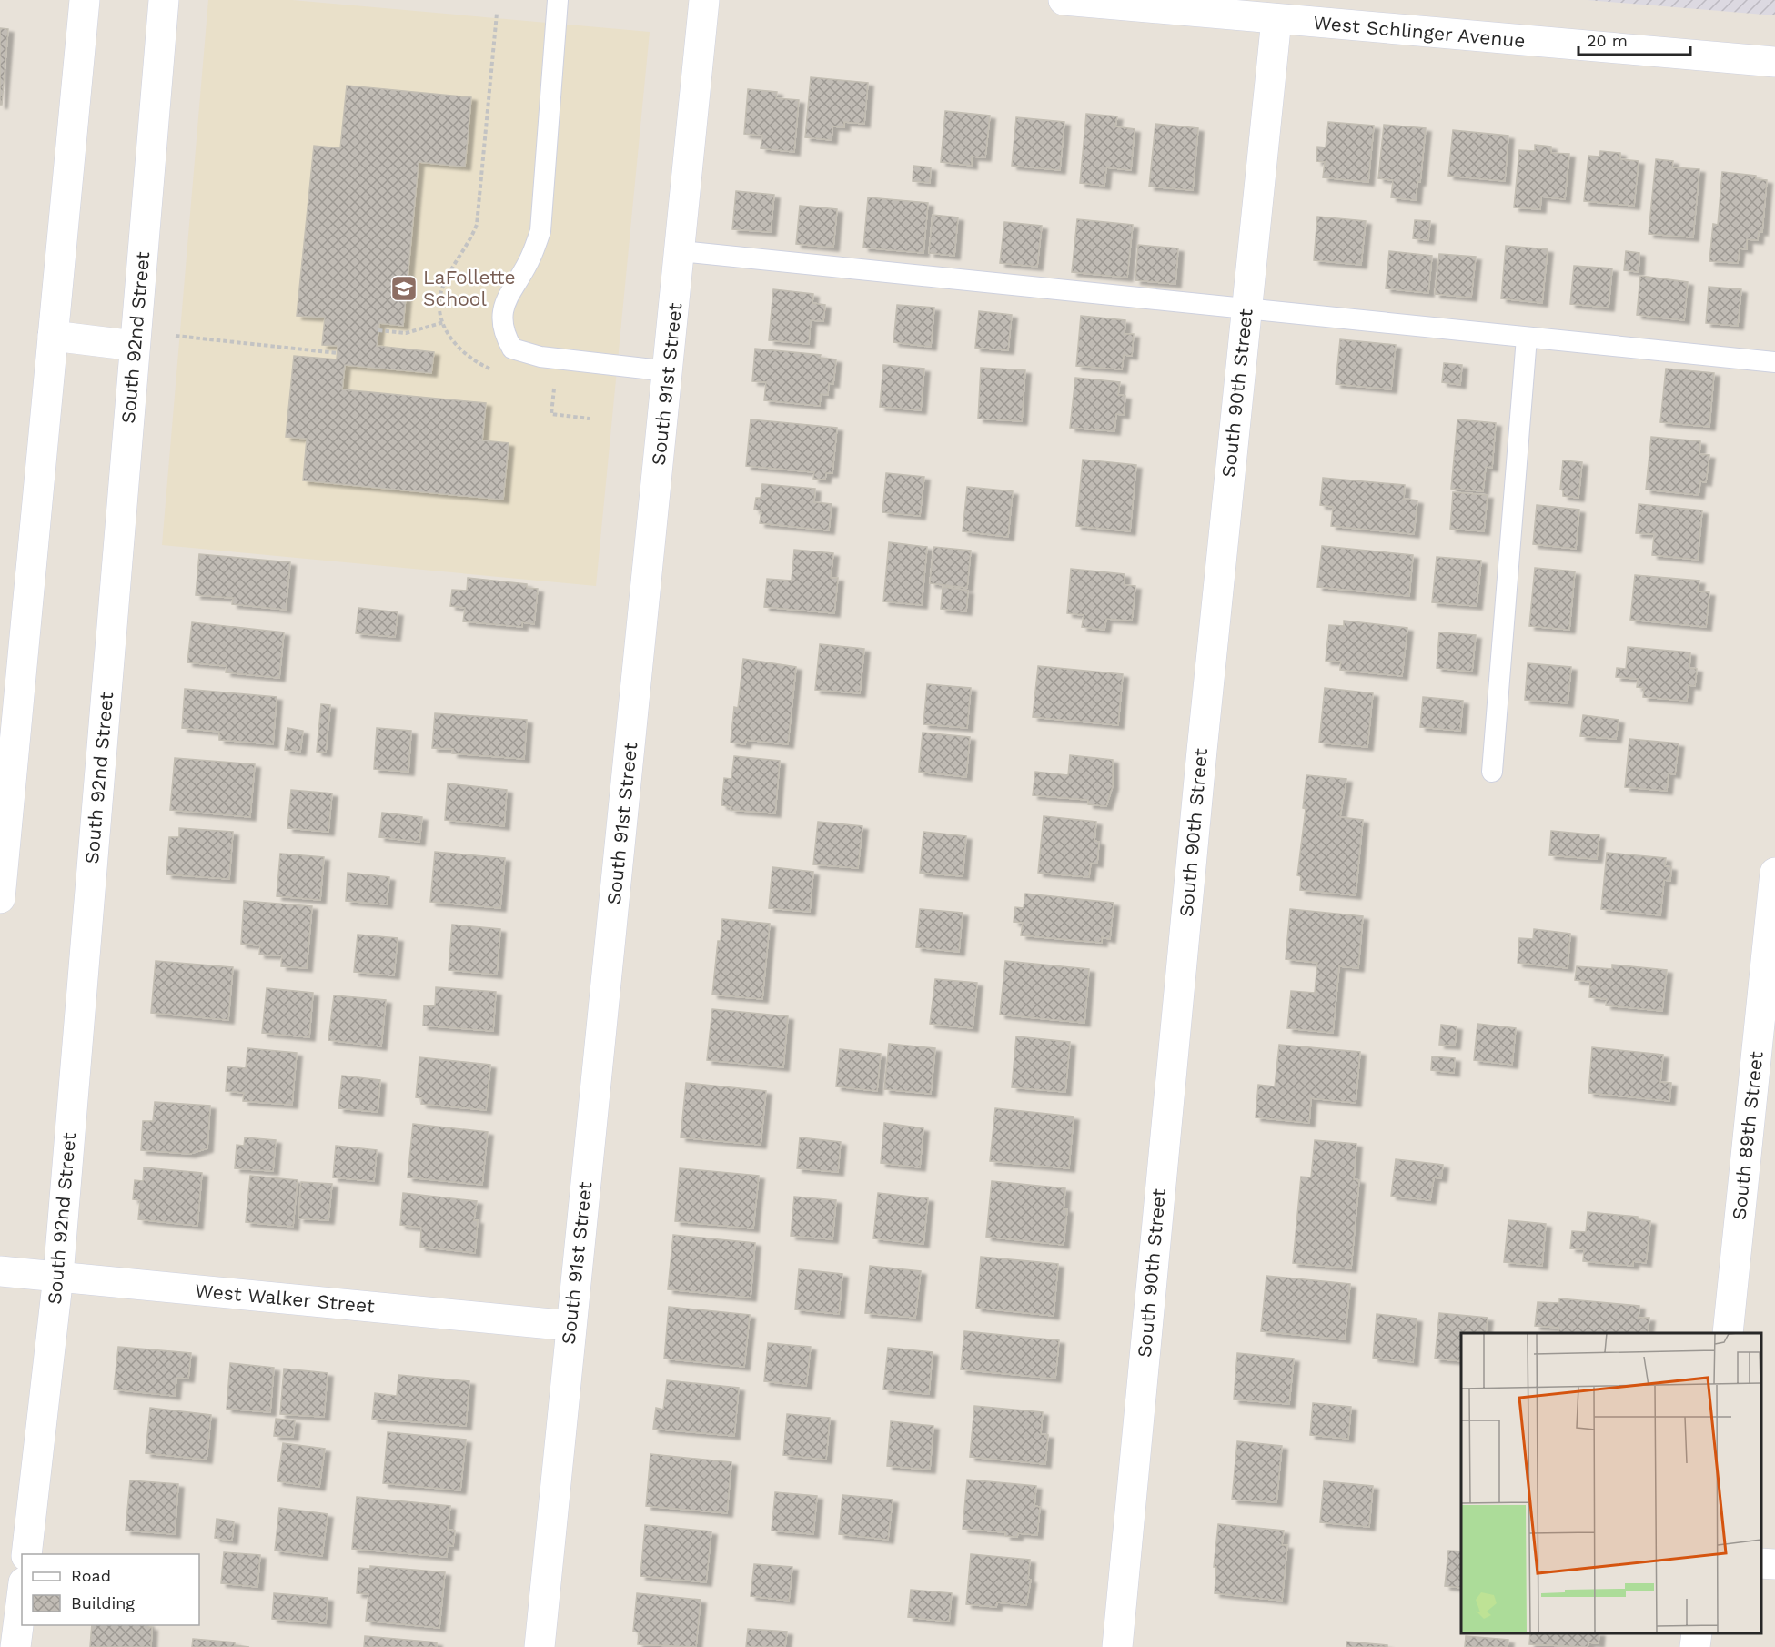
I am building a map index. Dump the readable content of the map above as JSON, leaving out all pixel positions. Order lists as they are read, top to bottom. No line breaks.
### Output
{"streets":{"street":["West Schlinger Avenue","South 92nd Street","South 91st Street","South 90th Street","South 89th Street","West Walker Street"]},"crossings":[["West Schlinger Avenue","South 90th Street"],["South 92nd Street","West Walker Street"],["South 91st Street","West Walker Street"]],"places":{"school or university":["LaFollette School"]},"legend":["Road","Building"],"scale_bar":"20 m"}
